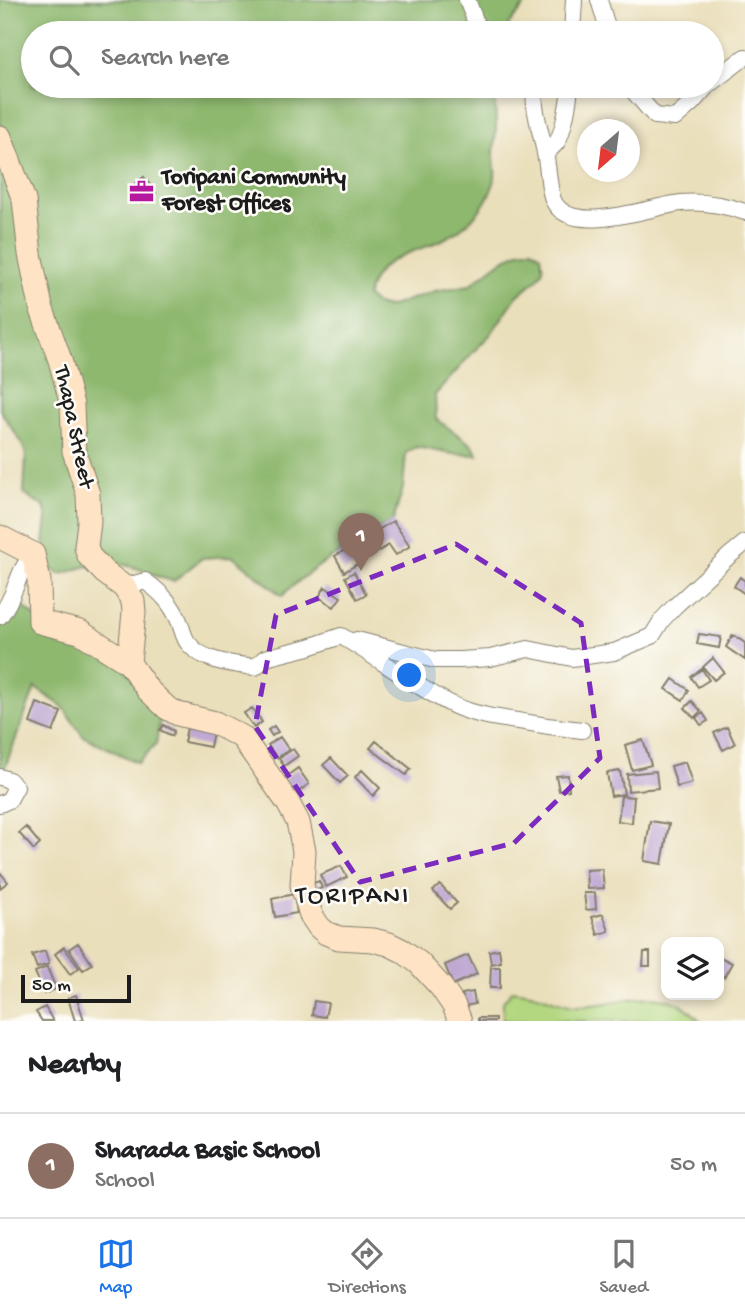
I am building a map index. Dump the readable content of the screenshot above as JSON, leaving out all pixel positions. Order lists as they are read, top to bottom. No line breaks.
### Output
{"streets":{"street":["Thapa Street"]},"districts":["TORIPANI"],"places":{"office":["Toripani Community Forest Offices"]},"scale_bar":"50 m","north":"bottom left","page":{"search":"Search here","pins":"1","scale":"50 m","heading":"Nearby","list":[{"mark":"1","name":"Sharada Basic School","note":"School","value":"50 m"}],"nav":["Map","Directions","Saved"]}}
